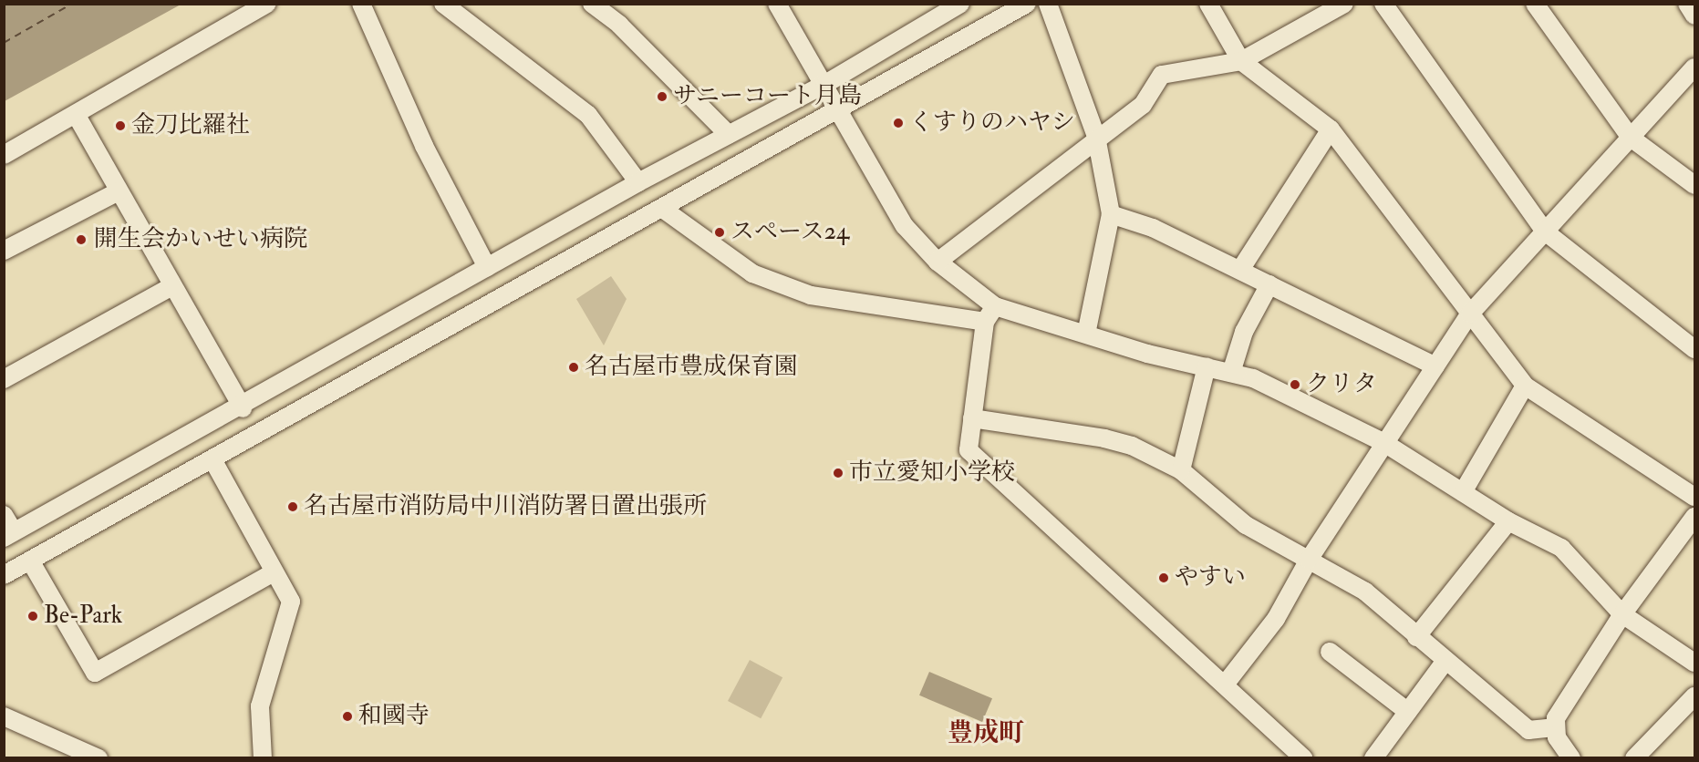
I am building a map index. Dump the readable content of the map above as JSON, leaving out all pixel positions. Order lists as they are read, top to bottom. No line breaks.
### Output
{"districts":["豊成町"],"places":["サニーコート月島","くすりのハヤシ","金刀比羅社","スペース24","開生会かいせい病院","名古屋市豊成保育園","クリタ","市立愛知小学校","名古屋市消防局中川消防署日置出張所","やすい","Be-Park","和國寺"]}
